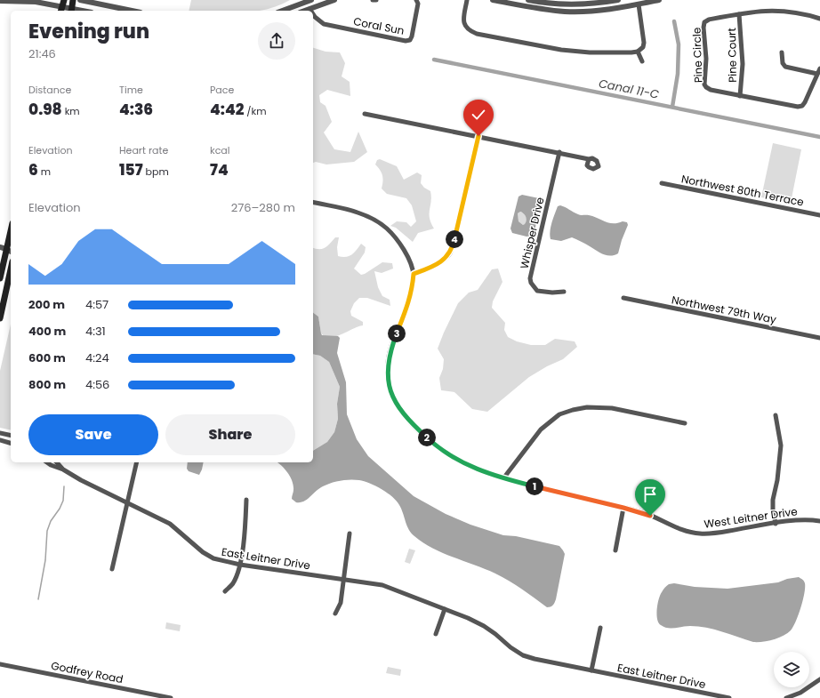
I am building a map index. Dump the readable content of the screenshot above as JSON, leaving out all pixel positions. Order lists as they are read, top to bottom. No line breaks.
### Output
{"streets":{"street":["Coral Sun","Pine Circle","Pine Court","Northwest 80th Terrace","Whisper Drive","Northwest 79th Way","West Leitner Drive","East Leitner Drive","Godfrey Road"]},"crossings":[["Pine Circle","Pine Court"]],"water":["Canal 11-C"],"page":{"heading":["Evening run","21:46"],"stats":[["Distance","0.98 km"],["Time","4:36"],["Pace","4:42 /km"],["Elevation","6 m"],["Heart rate","157 bpm"],["kcal","74"]],"chart":["Elevation","276–280 m"],"pins":["4","3","2","1"],"list":[{"name":"200 m","note":"4:57"},{"name":"400 m","note":"4:31"},{"name":"600 m","note":"4:24"},{"name":"800 m","note":"4:56"}],"buttons":["Save","Share"]}}
